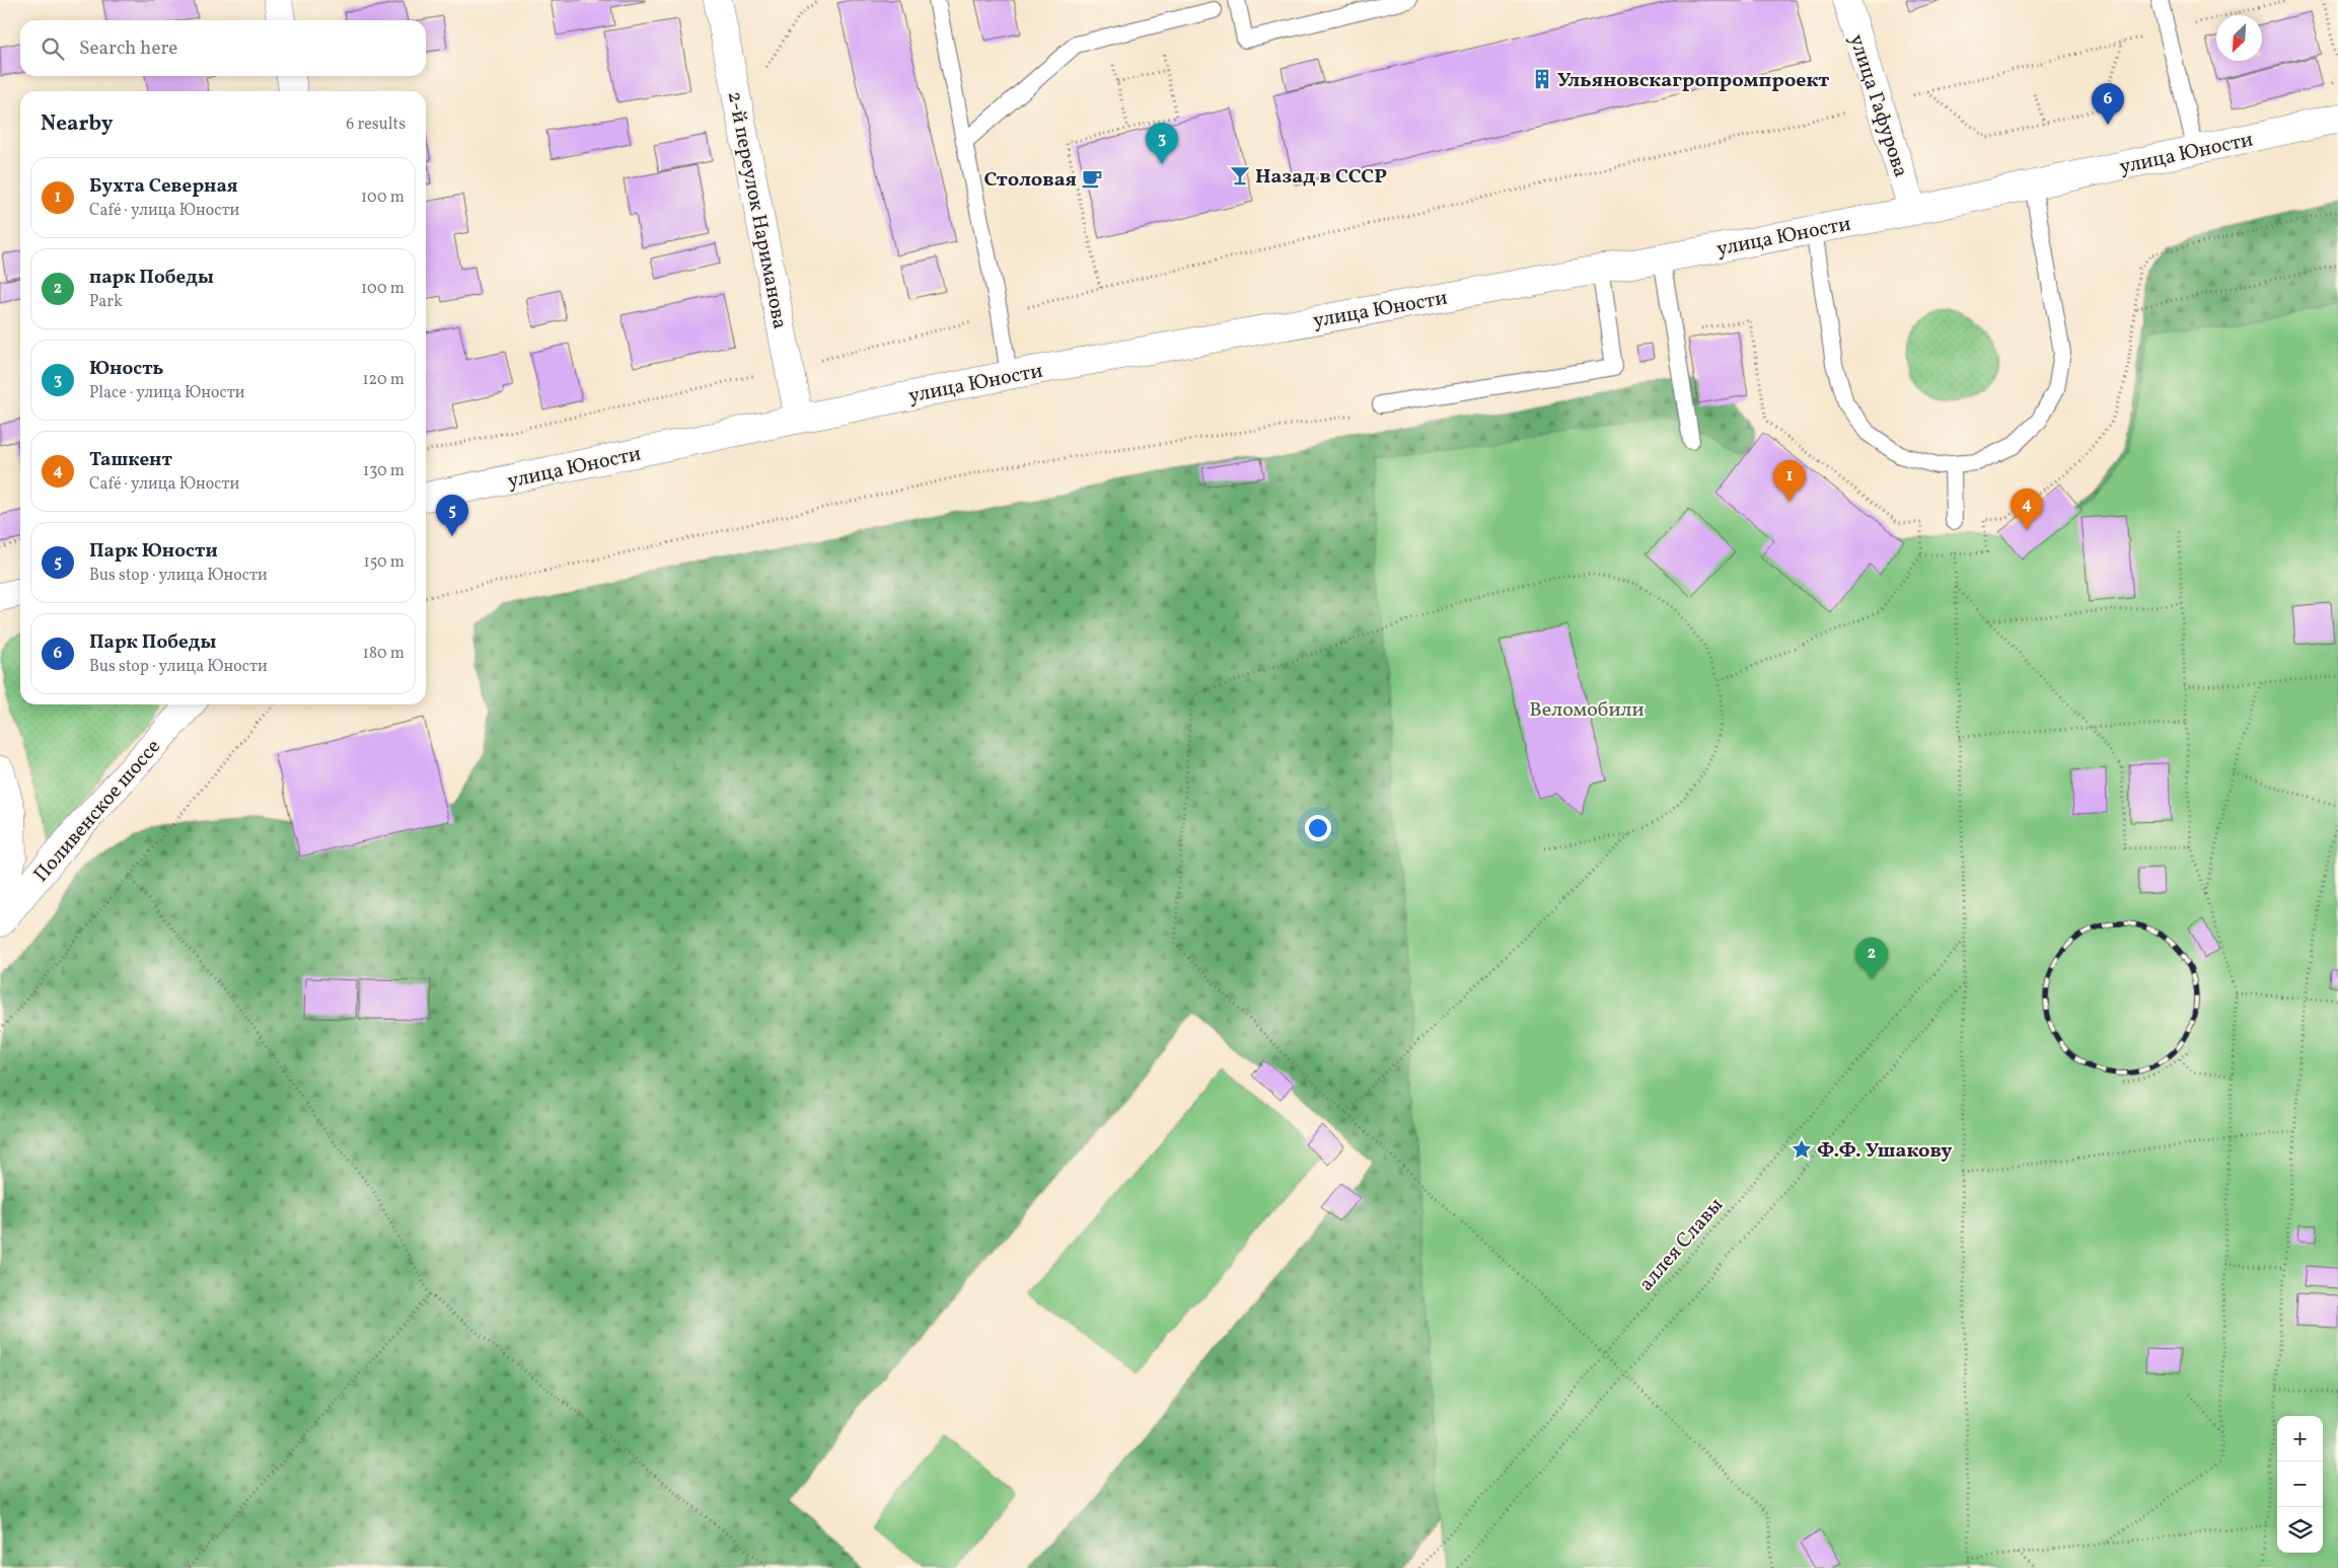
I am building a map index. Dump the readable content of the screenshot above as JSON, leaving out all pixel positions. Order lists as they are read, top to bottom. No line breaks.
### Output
{"streets":{"main road":["улица Гафурова","улица Юности","2-й переулок Нариманова","Поливенское шоссе"],"path":["аллея Славы"]},"crossings":[["улица Гафурова","улица Юности"],["улица Юности","2-й переулок Нариманова"]],"parks":["Веломобили"],"places":{"building":["Ульяновскагропромпроект"],"bar":["Назад в СССР"],"cafe":["Столовая"],"place":["Ф.Ф. Ушакову"]},"north":"bottom left","page":{"search":"Search here","pins":["6","3","1","4","5","2"],"heading":["Nearby","6 results"],"list":[{"mark":"1","name":"Бухта Северная","note":"Café · улица Юности","value":"100 m"},{"mark":"2","name":"парк Победы","note":"Park","value":"100 m"},{"mark":"3","name":"Юность","note":"Place · улица Юности","value":"120 m"},{"mark":"4","name":"Ташкент","note":"Café · улица Юности","value":"130 m"},{"mark":"5","name":"Парк Юности","note":"Bus stop · улица Юности","value":"150 m"},{"mark":"6","name":"Парк Победы","note":"Bus stop · улица Юности","value":"180 m"}],"map_buttons":["+","−"]}}
